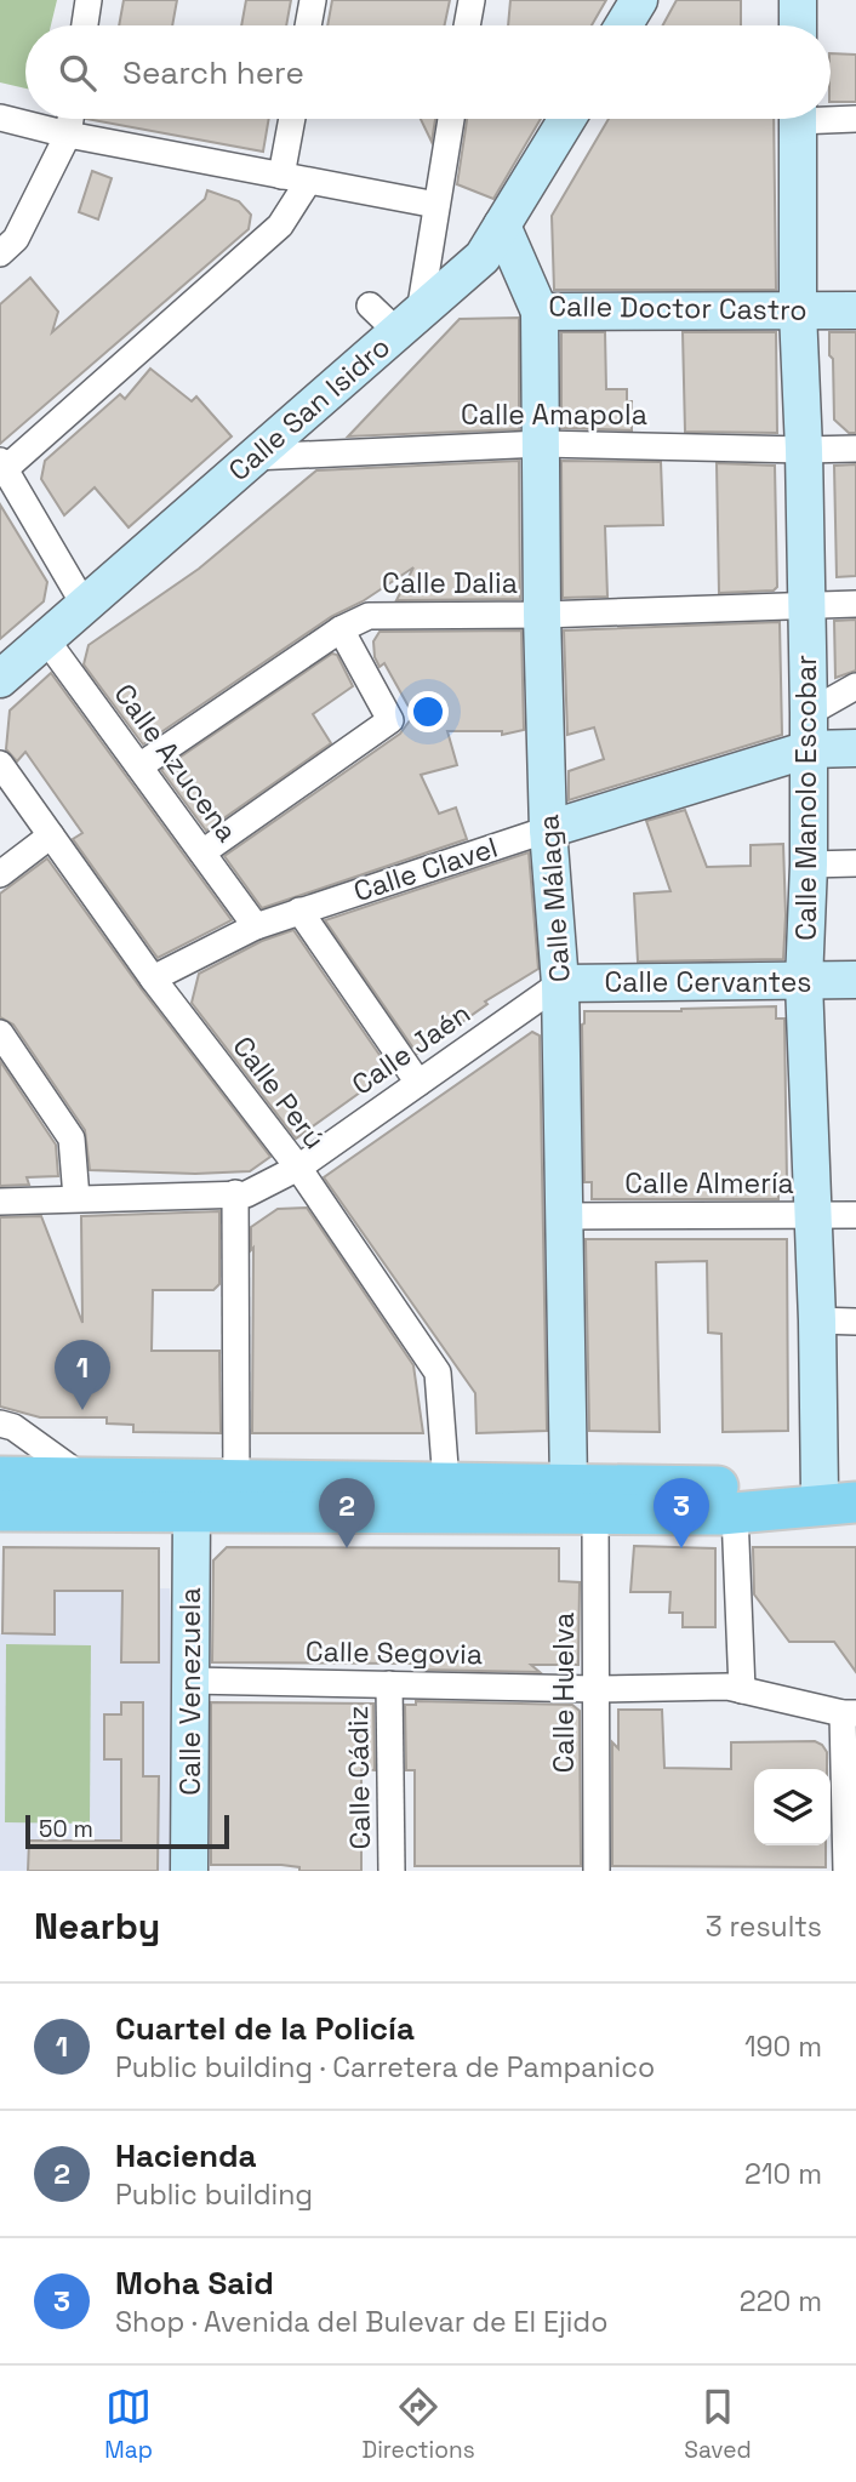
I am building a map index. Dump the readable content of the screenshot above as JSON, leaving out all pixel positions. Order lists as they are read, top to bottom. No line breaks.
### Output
{"streets":{"street":["Calle Doctor Castro","Calle San Isidro","Calle Amapola","Calle Dalia","Calle Azucena","Calle Manolo Escobar","Calle Clavel","Calle Málaga","Calle Cervantes","Calle Jaén","Calle Perú","Calle Almería","Calle Segovia","Calle Venezuela","Calle Huelva","Calle Cádiz"]},"crossings":[["Calle Doctor Castro","Calle San Isidro"],["Calle Doctor Castro","Calle Manolo Escobar"],["Calle Doctor Castro","Calle Málaga"],["Calle San Isidro","Calle Amapola"],["Calle San Isidro","Calle Azucena"],["Calle Amapola","Calle Manolo Escobar"],["Calle Amapola","Calle Málaga"],["Calle Dalia","Calle Azucena"],["Calle Dalia","Calle Manolo Escobar"],["Calle Dalia","Calle Málaga"],["Calle Azucena","Calle Clavel"],["Calle Manolo Escobar","Calle Clavel"],["Calle Manolo Escobar","Calle Cervantes"],["Calle Manolo Escobar","Calle Almería"],["Calle Clavel","Calle Málaga"],["Calle Clavel","Calle Perú"],["Calle Málaga","Calle Cervantes"],["Calle Málaga","Calle Jaén"],["Calle Málaga","Calle Almería"],["Calle Cervantes","Calle Jaén"],["Calle Jaén","Calle Perú"],["Calle Segovia","Calle Venezuela"],["Calle Segovia","Calle Huelva"],["Calle Segovia","Calle Cádiz"]],"scale_bar":"50 m","page":{"search":"Search here","pins":["1","2","3"],"scale":"50 m","heading":["Nearby","3 results"],"list":[{"mark":"1","name":"Cuartel de la Policía","note":"Public building · Carretera de Pampanico","value":"190 m"},{"mark":"2","name":"Hacienda","note":"Public building","value":"210 m"},{"mark":"3","name":"Moha Said","note":"Shop · Avenida del Bulevar de El Ejido","value":"220 m"}],"nav":["Map","Directions","Saved"]}}
